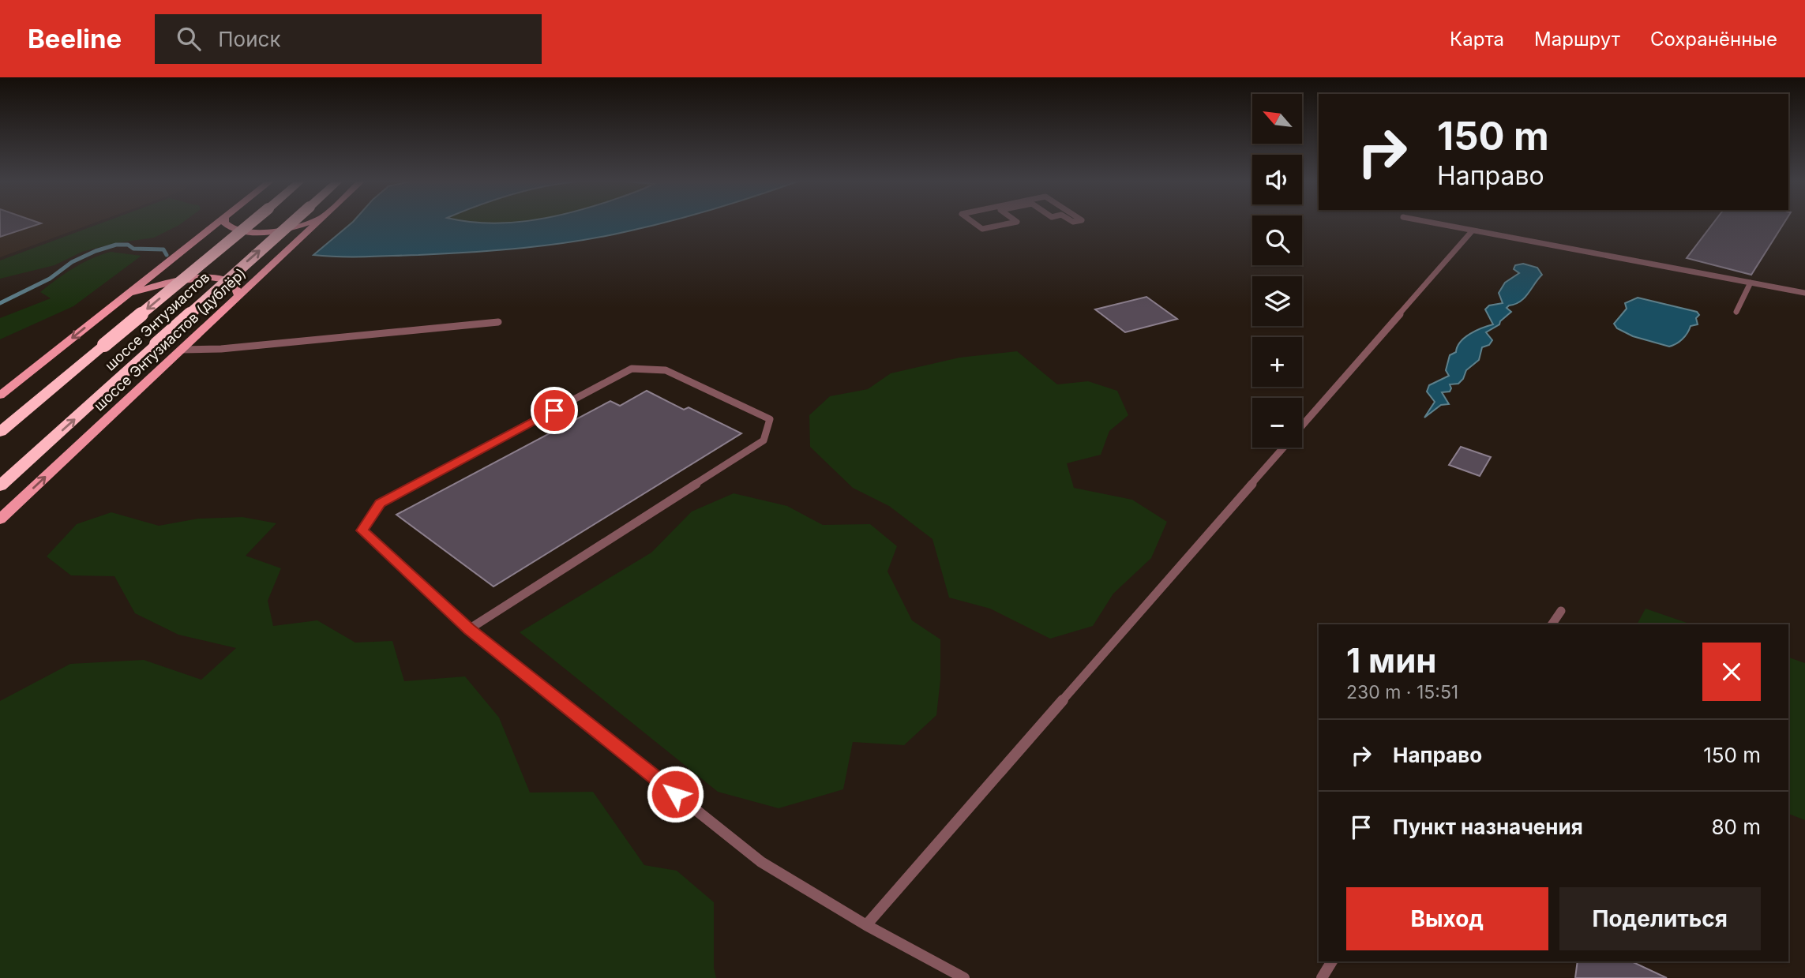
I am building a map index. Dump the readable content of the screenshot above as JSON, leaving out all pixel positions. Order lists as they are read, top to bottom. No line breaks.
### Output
{"streets":{"highway":["шоссе Энтузиастов"],"main road":["шоссе Энтузиастов (дублёр)"]},"north":"top left","page":{"header":"Beeline","search":"Поиск","nav":["Карта","Маршрут","Сохранённые"],"map_buttons":["+","−"],"turn":["150 m","Направо"],"heading":["1 мин","230 m · 15:51"],"list":[{"name":"Направо","value":"150 m"},{"name":"Пункт назначения","value":"80 m"}],"buttons":["Выход","Поделиться"]}}
